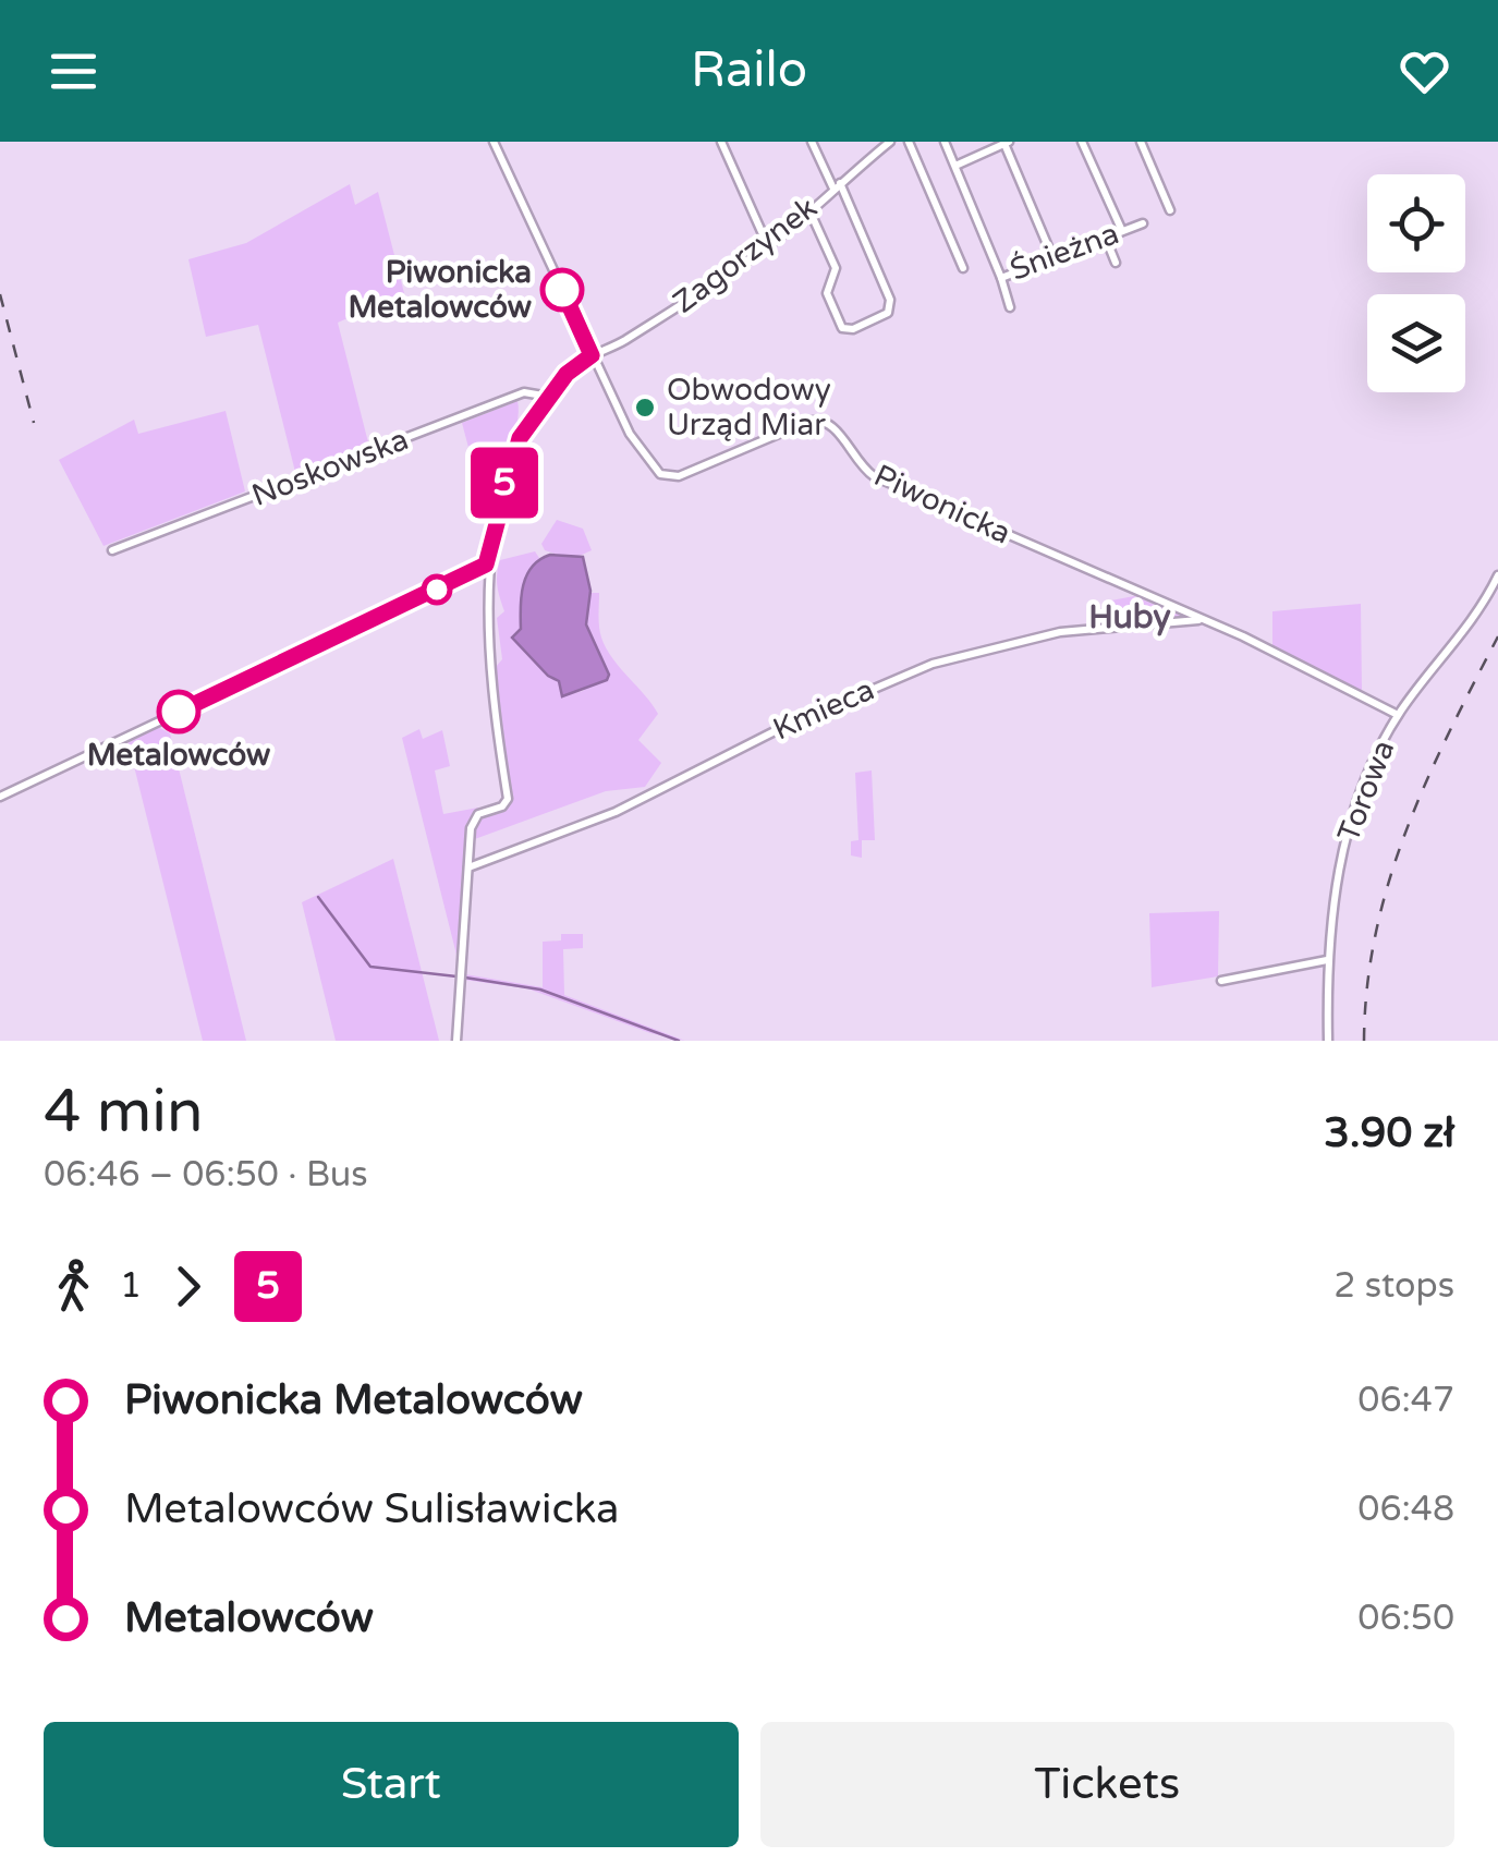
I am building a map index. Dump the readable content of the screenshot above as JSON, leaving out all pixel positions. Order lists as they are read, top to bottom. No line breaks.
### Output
{"streets":{"street":["Śnieżna","Zagorzynek","Noskowska","Piwonicka","Kmieca","Torowa"]},"crossings":[["Zagorzynek","Noskowska"],["Zagorzynek","Piwonicka"],["Zagorzynek","Kmieca"],["Piwonicka","Kmieca"],["Piwonicka","Torowa"]],"districts":["Huby"],"places":["Piwonicka Metalowców","Obwodowy Urząd Miar","Metalowców"],"lines":["bus line 5"],"page":{"header":"Railo","on_map":"5","heading":["4 min","06:46 – 06:50 · Bus","3.90 zł"],"legs":["1","5","2 stops"],"list":[{"name":"Piwonicka Metalowców","value":"06:47"},{"name":"Metalowców Sulisławicka","value":"06:48"},{"name":"Metalowców","value":"06:50"}],"buttons":["Start","Tickets"]}}
